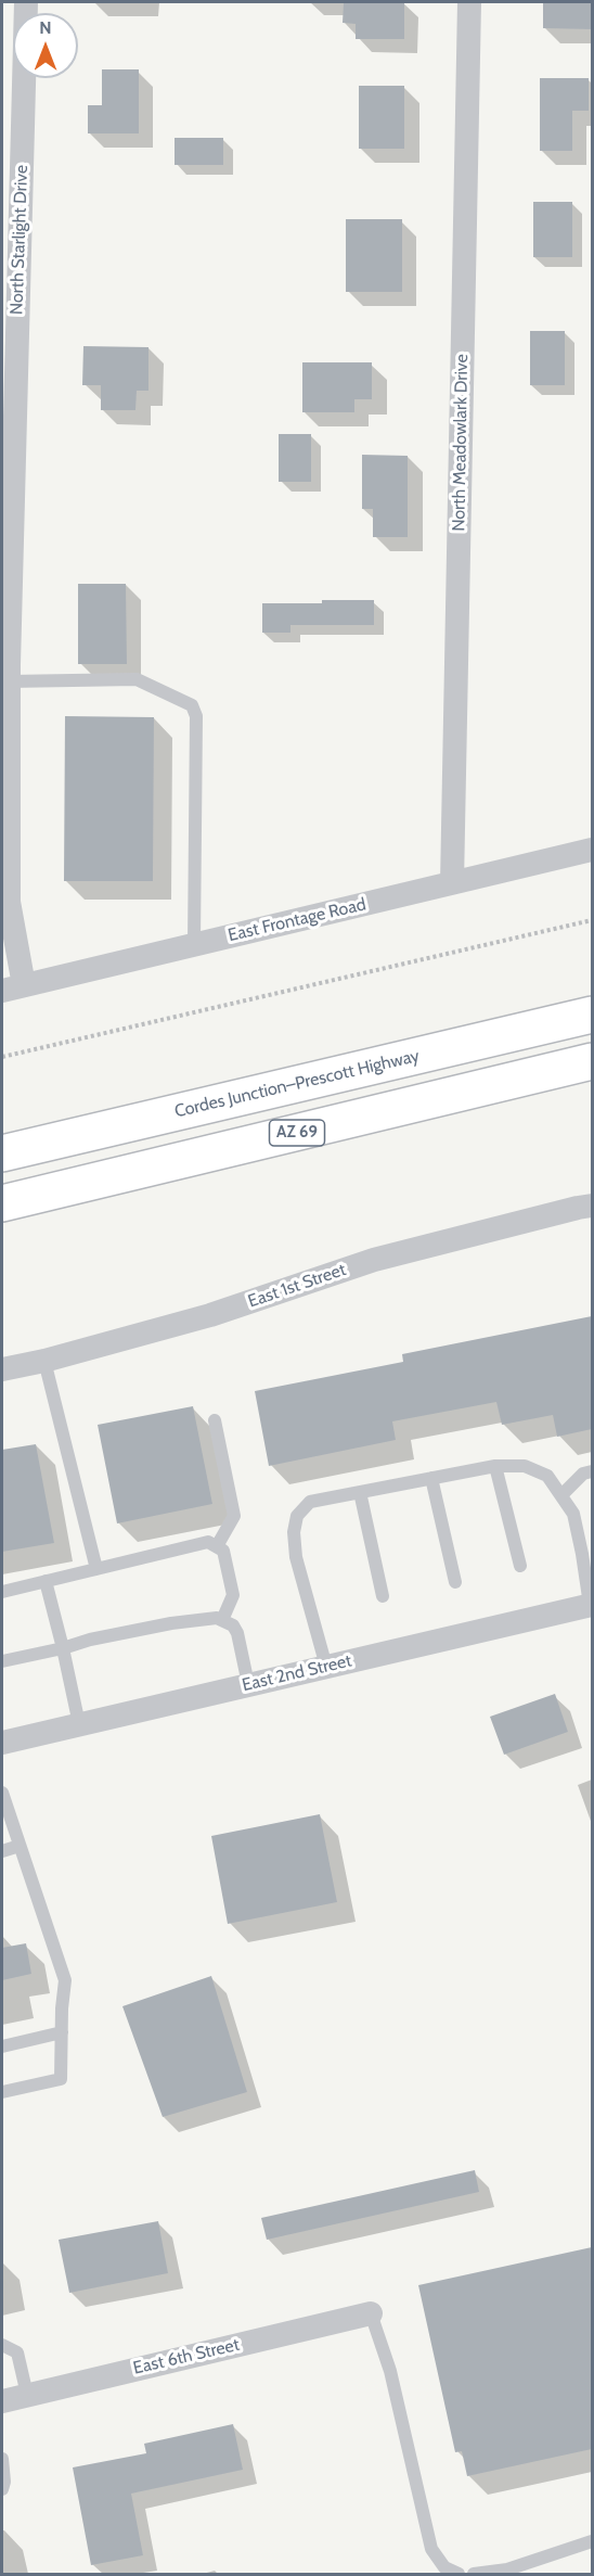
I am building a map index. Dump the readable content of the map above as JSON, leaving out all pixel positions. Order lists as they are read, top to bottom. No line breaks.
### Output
{"streets":{"main road":["Cordes Junction–Prescott Highway","AZ 69"],"street":["North Starlight Drive","North Meadowlark Drive","East Frontage Road","East 1st Street","East 2nd Street","East 6th Street"]},"crossings":[["North Starlight Drive","East Frontage Road"],["North Meadowlark Drive","East Frontage Road"]],"north":"top"}
